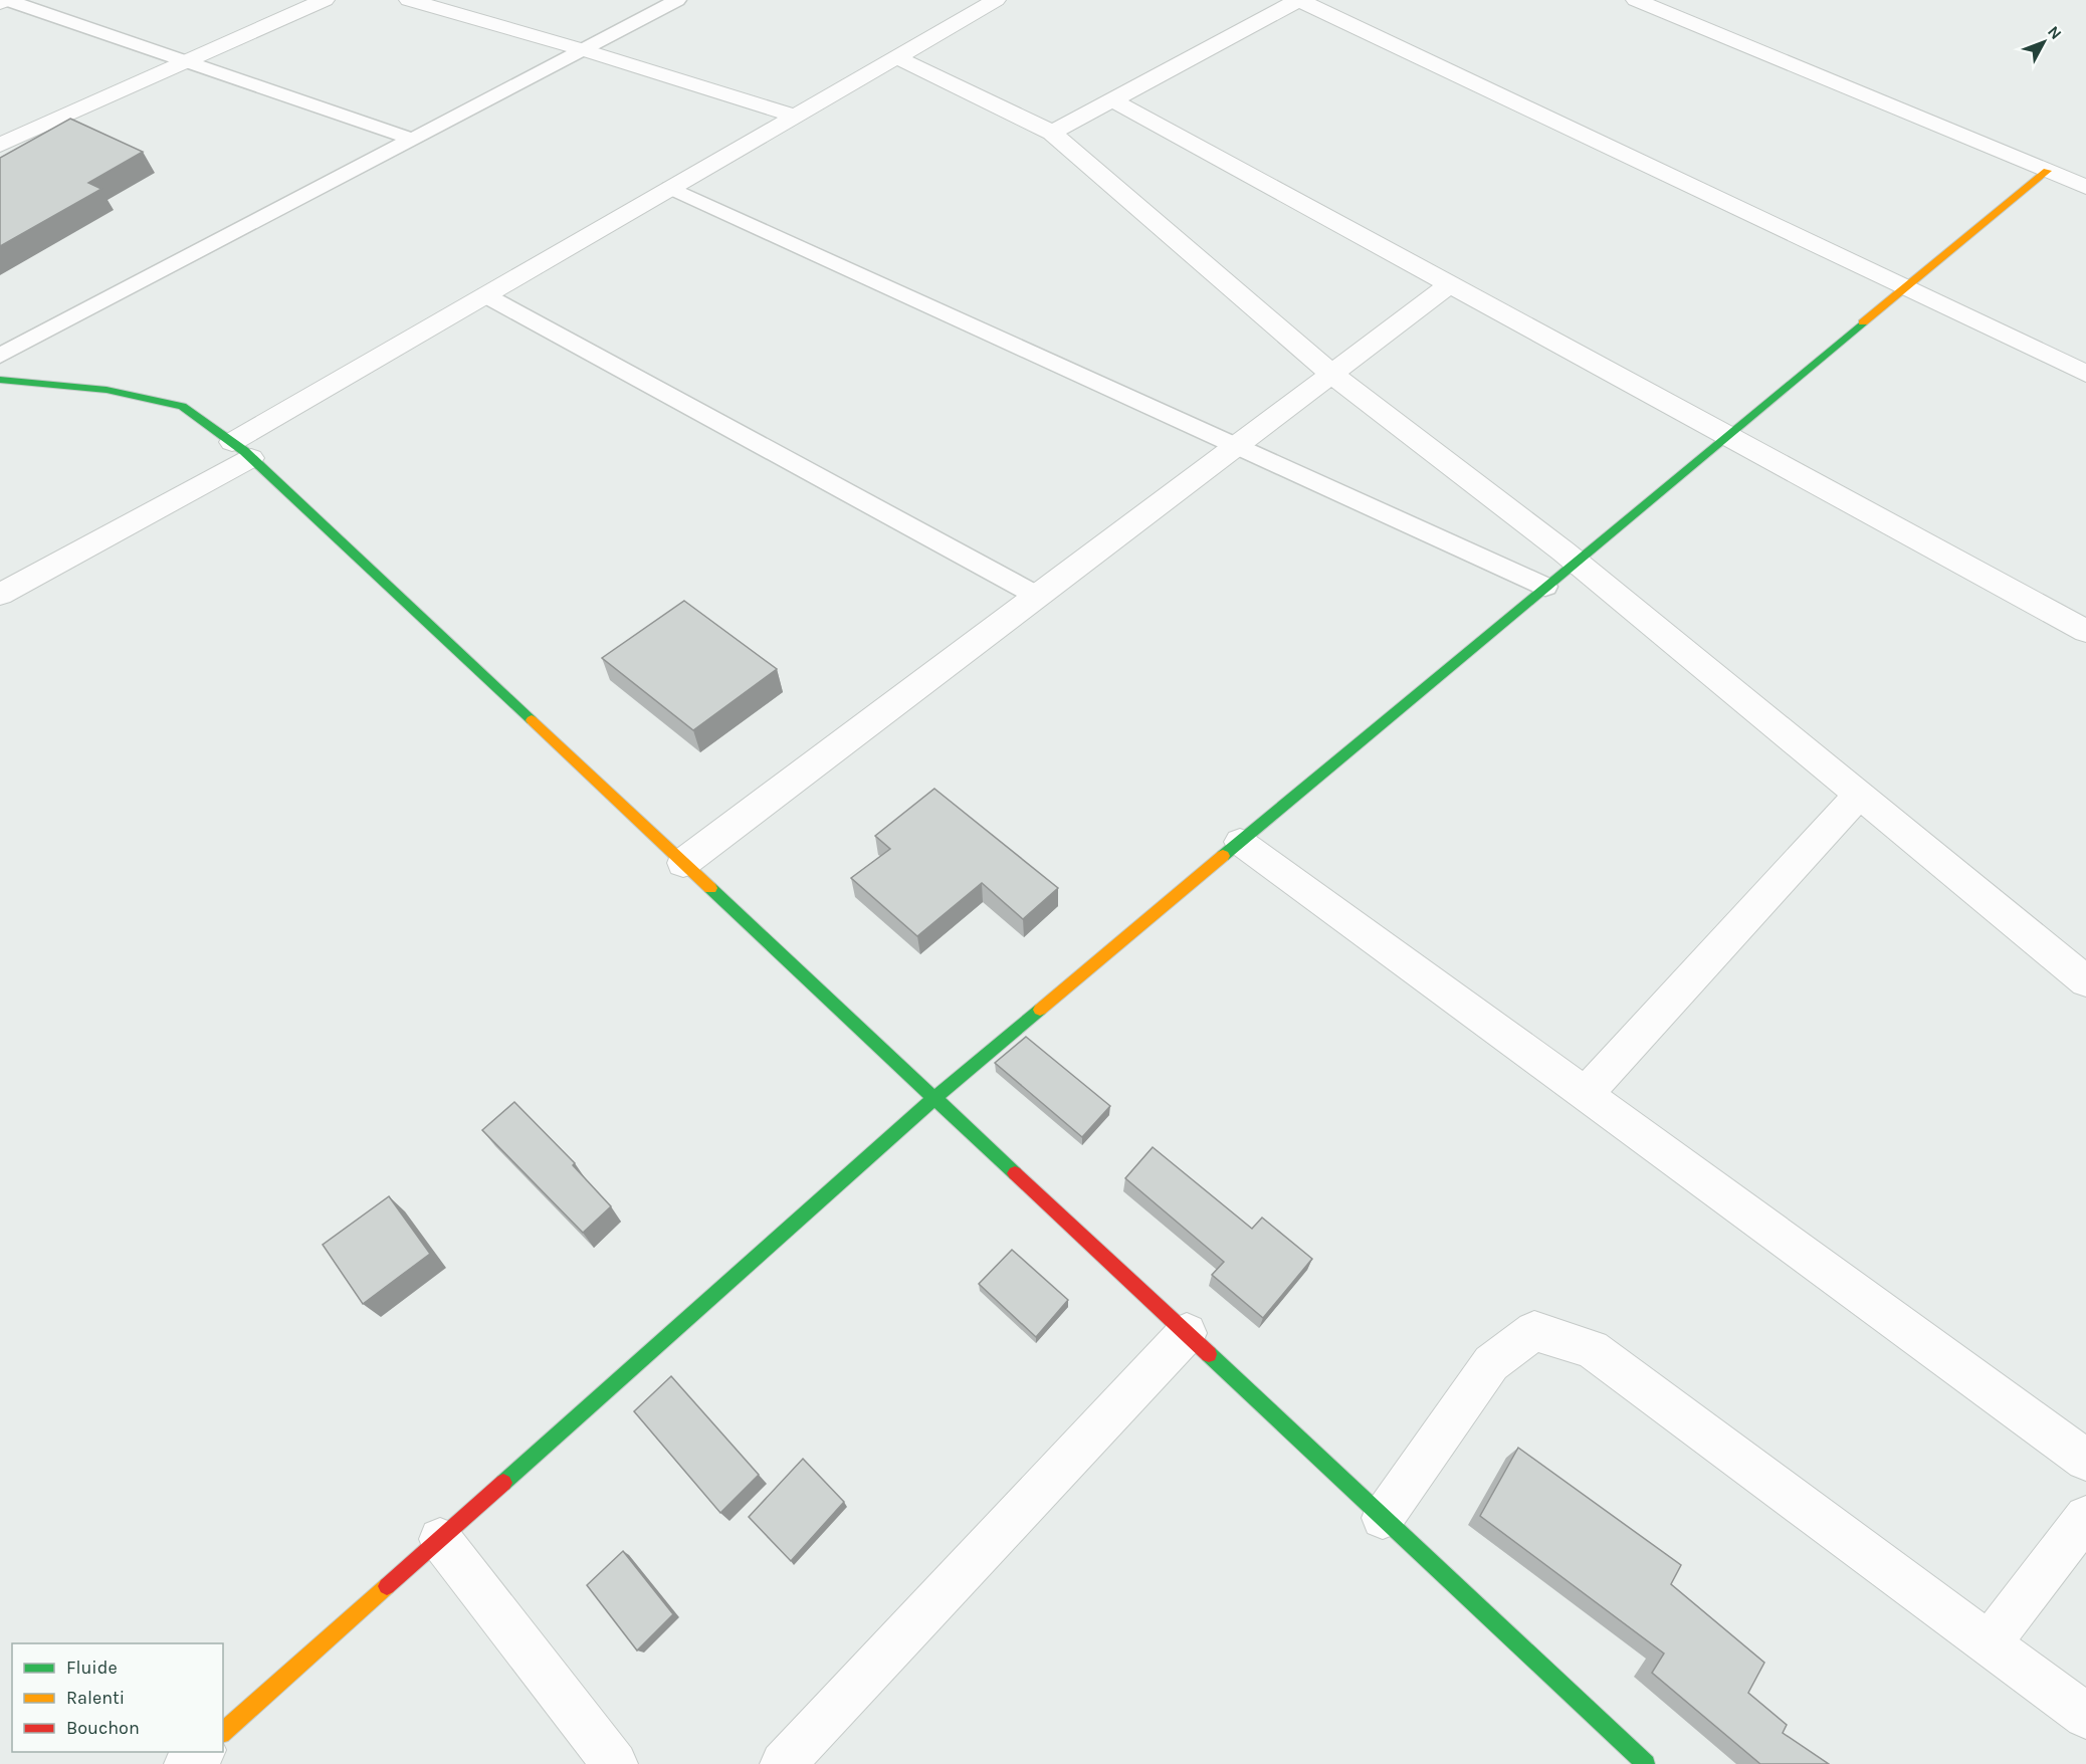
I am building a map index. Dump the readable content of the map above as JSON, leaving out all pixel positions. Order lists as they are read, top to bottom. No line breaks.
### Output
{"legend":["Fluide","Ralenti","Bouchon"],"north":"top right"}
